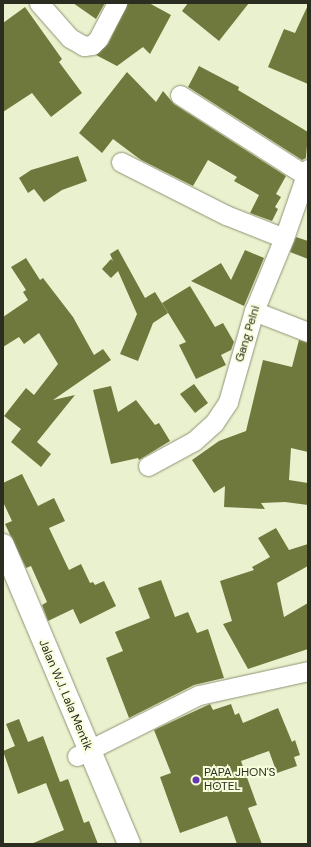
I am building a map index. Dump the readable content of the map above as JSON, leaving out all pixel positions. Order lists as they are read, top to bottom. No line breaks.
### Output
{"streets":{"main road":["Jalan W.J. Lala Mentik"],"street":["Gang Pelni"]},"places":["PAPA JHON'S HOTEL"]}
